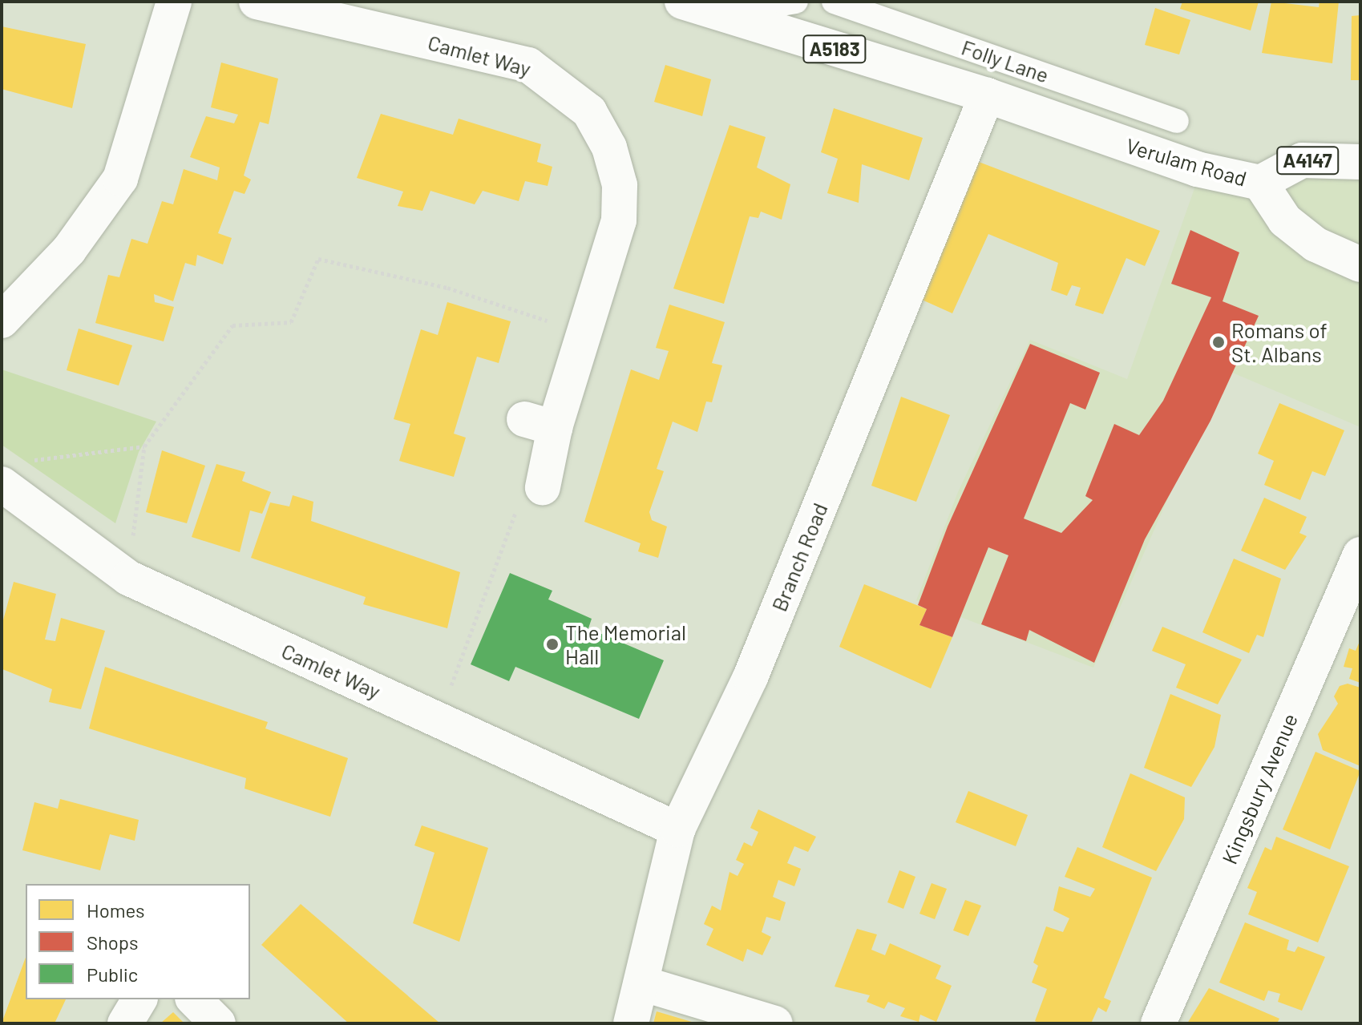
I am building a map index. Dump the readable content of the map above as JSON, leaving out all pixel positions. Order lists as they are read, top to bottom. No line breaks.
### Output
{"streets":{"street":["A5183","Camlet Way","A4147","Verulam Road","Branch Road","Kingsbury Avenue"],"lane":["Folly Lane"]},"crossings":[["A5183","Verulam Road"],["A5183","Branch Road"],["Camlet Way","Branch Road"],["A4147","Verulam Road"],["Verulam Road","Branch Road"]],"places":["Romans of St. Albans","The Memorial Hall"],"legend":["Homes","Shops","Public"]}
